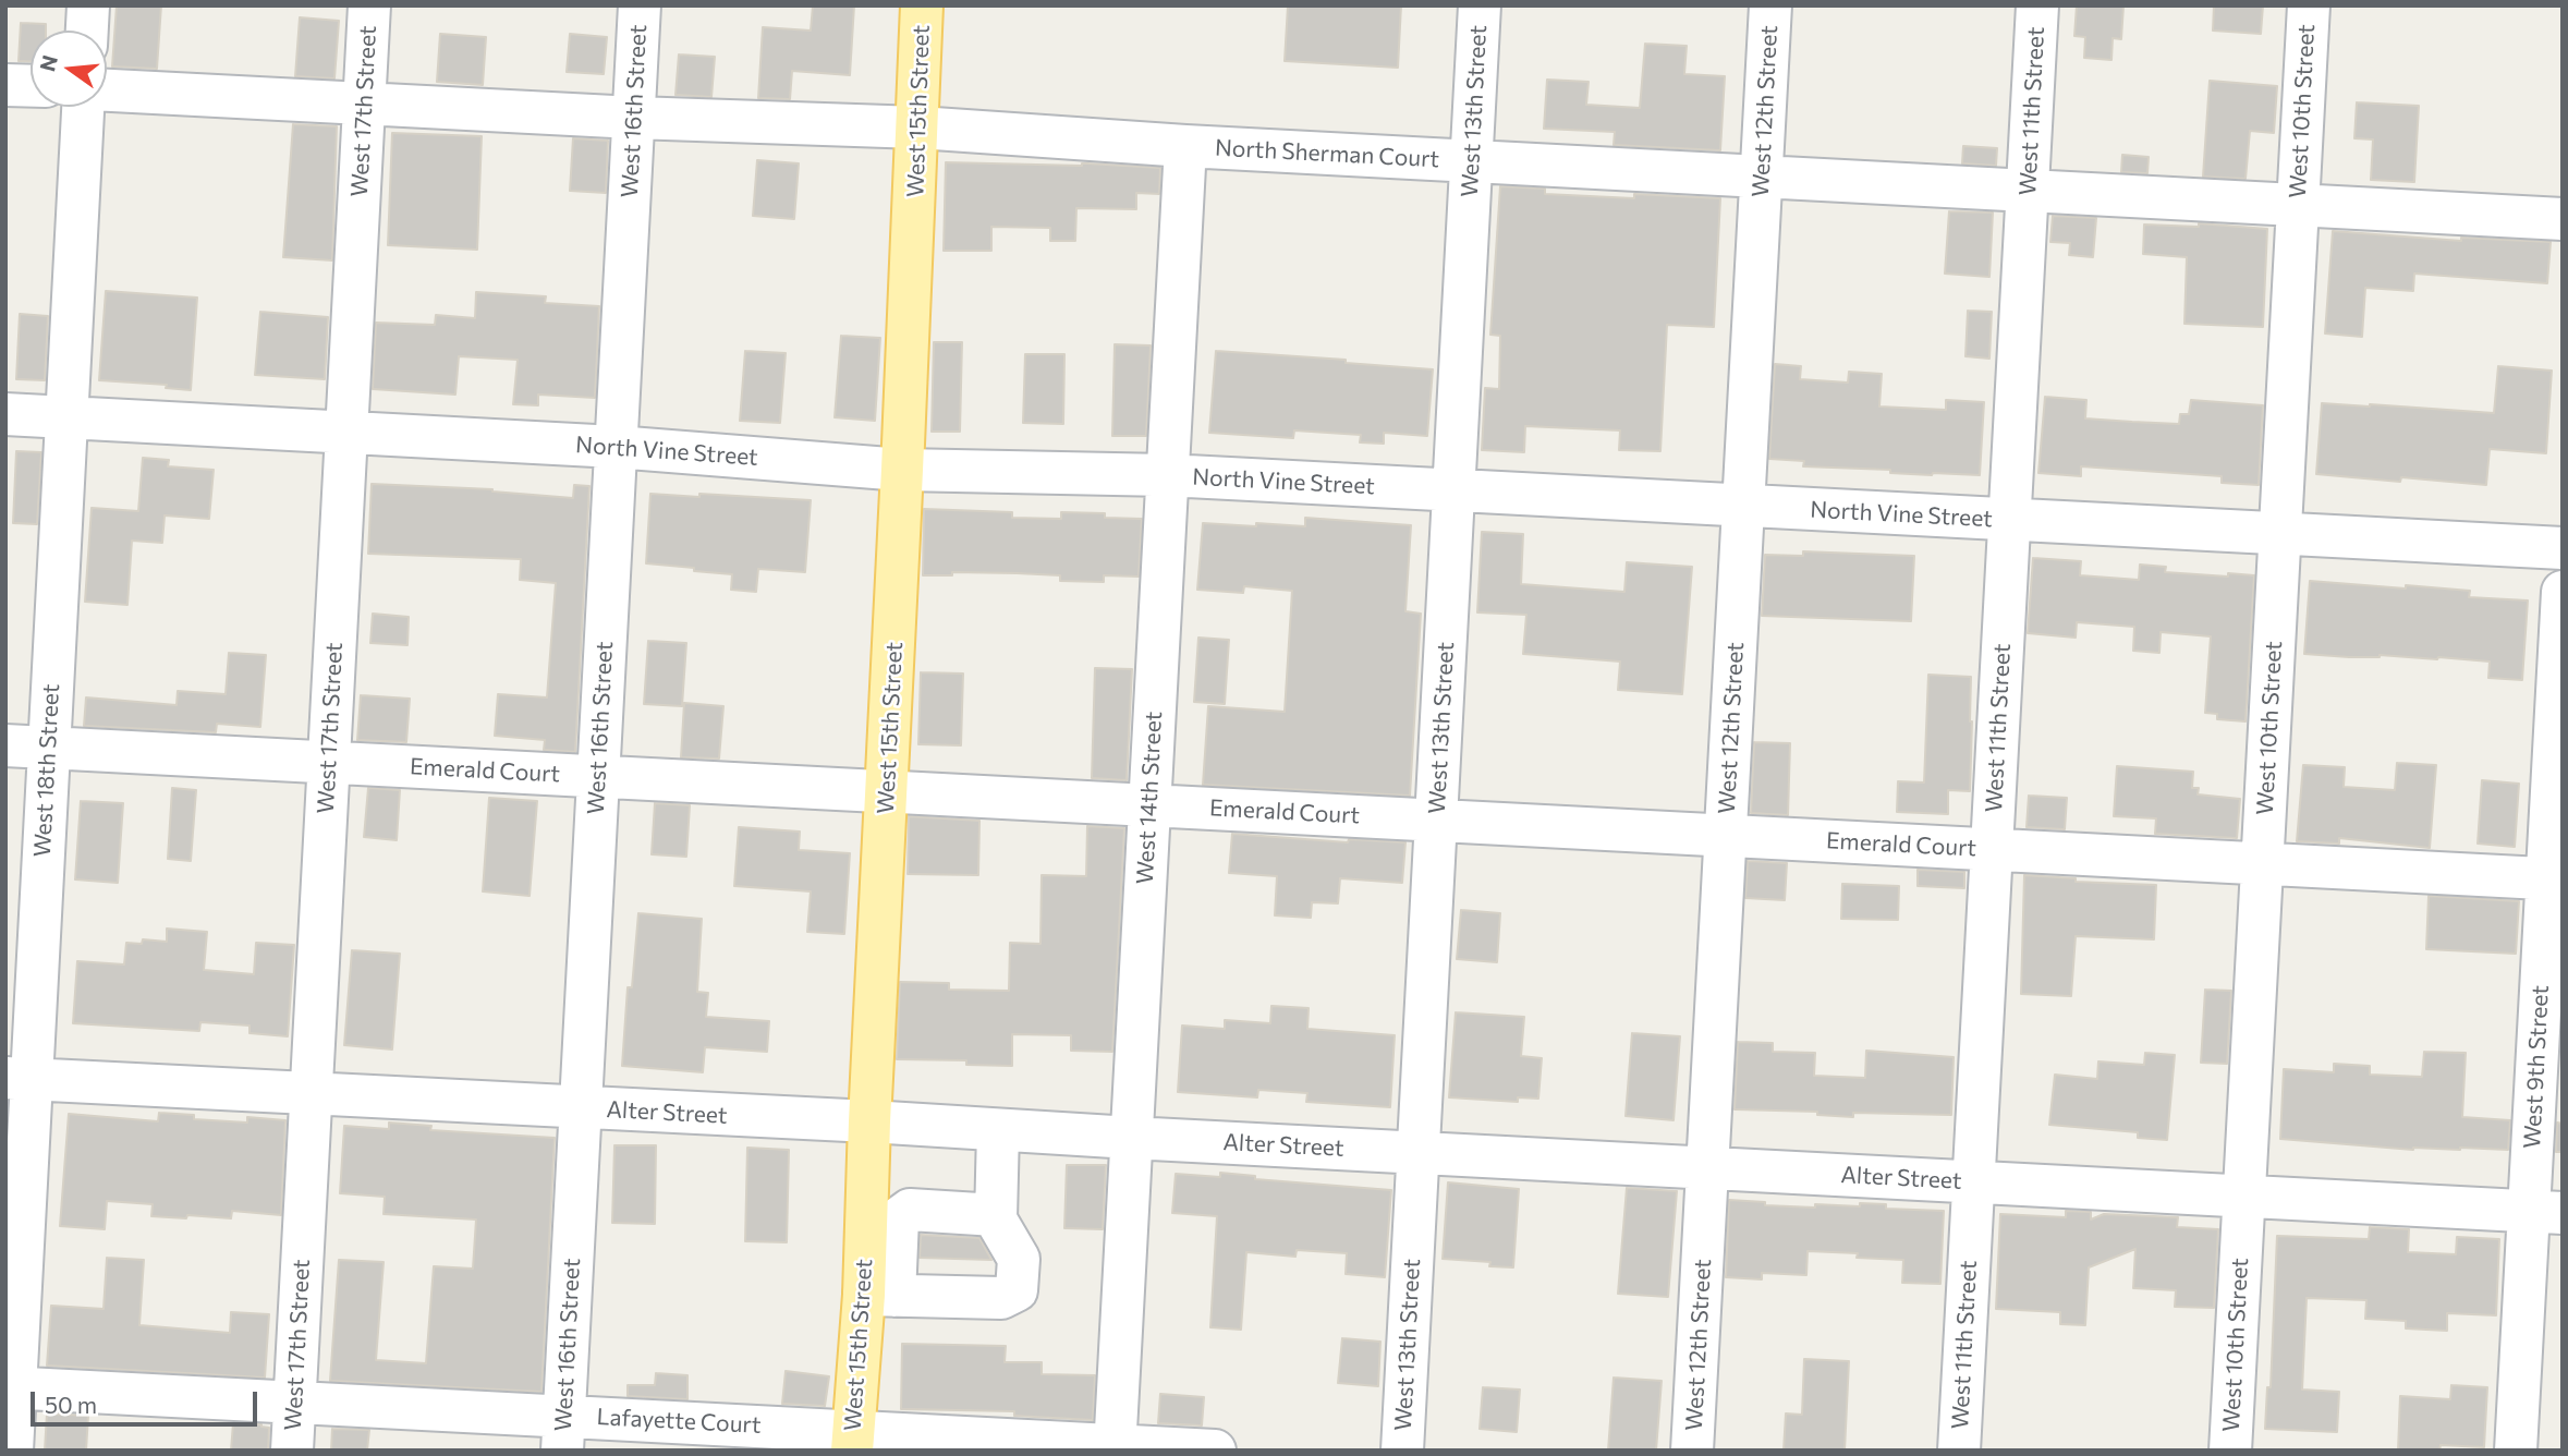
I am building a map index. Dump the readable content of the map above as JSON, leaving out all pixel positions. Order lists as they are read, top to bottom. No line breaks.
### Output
{"streets":{"main road":["West 15th Street"],"street":["West 17th Street","West 16th Street","West 13th Street","West 12th Street","West 11th Street","West 10th Street","North Sherman Court","North Vine Street","West 18th Street","Emerald Court","West 14th Street","West 9th Street","Alter Street","Lafayette Court"]},"crossings":[["West 17th Street","North Sherman Court"],["West 17th Street","North Vine Street"],["West 17th Street","Emerald Court"],["West 17th Street","Alter Street"],["West 17th Street","Lafayette Court"],["West 16th Street","North Sherman Court"],["West 16th Street","North Vine Street"],["West 16th Street","Emerald Court"],["West 16th Street","Alter Street"],["West 16th Street","Lafayette Court"],["West 15th Street","North Sherman Court"],["West 15th Street","North Vine Street"],["West 15th Street","Emerald Court"],["West 15th Street","Alter Street"],["West 15th Street","Lafayette Court"],["West 13th Street","North Sherman Court"],["West 13th Street","North Vine Street"],["West 13th Street","Emerald Court"],["West 13th Street","Alter Street"],["West 12th Street","North Sherman Court"],["West 12th Street","North Vine Street"],["West 12th Street","Emerald Court"],["West 12th Street","Alter Street"],["West 11th Street","North Sherman Court"],["West 11th Street","North Vine Street"],["West 11th Street","Emerald Court"],["West 11th Street","Alter Street"],["West 10th Street","North Sherman Court"],["West 10th Street","North Vine Street"],["West 10th Street","Emerald Court"],["West 10th Street","Alter Street"],["North Sherman Court","West 14th Street"],["North Vine Street","West 18th Street"],["North Vine Street","West 14th Street"],["West 18th Street","Emerald Court"],["West 18th Street","Alter Street"],["West 18th Street","Lafayette Court"],["Emerald Court","West 14th Street"],["Emerald Court","West 9th Street"],["West 14th Street","Alter Street"],["West 14th Street","Lafayette Court"],["West 9th Street","Alter Street"]],"scale_bar":"50 m","north":"left"}
